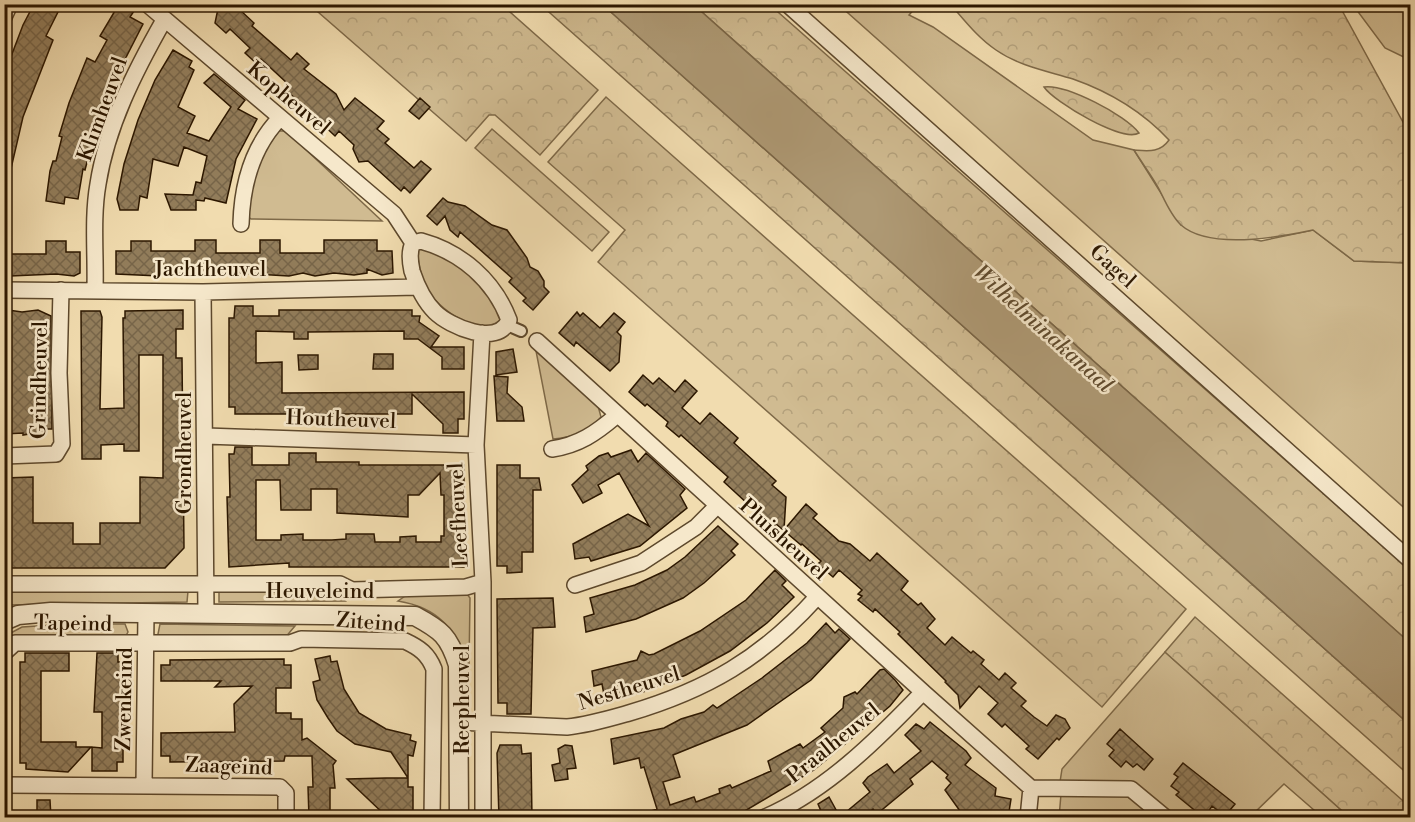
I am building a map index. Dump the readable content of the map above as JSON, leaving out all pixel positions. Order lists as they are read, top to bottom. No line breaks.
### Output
{"streets":{"street":["Kopheuvel","Klimheuvel","Gagel","Jachtheuvel","Grindheuvel","Houtheuvel","Grondheuvel","Leefheuvel","Pluisheuvel","Heuveleind","Ziteind","Tapeind","Nestheuvel","Zwenkeind","Reepheuvel","Praalheuvel","Zaageind"]},"crossings":[["Kopheuvel","Klimheuvel"],["Klimheuvel","Jachtheuvel"],["Jachtheuvel","Grindheuvel"],["Jachtheuvel","Grondheuvel"],["Houtheuvel","Grondheuvel"],["Houtheuvel","Leefheuvel"],["Grondheuvel","Heuveleind"],["Leefheuvel","Reepheuvel"],["Pluisheuvel","Nestheuvel"],["Pluisheuvel","Praalheuvel"],["Heuveleind","Nestheuvel"],["Heuveleind","Zwenkeind"],["Ziteind","Tapeind"],["Ziteind","Zwenkeind"],["Tapeind","Zwenkeind"],["Nestheuvel","Reepheuvel"],["Zwenkeind","Zaageind"]],"water":["Wilhelminakanaal"]}
